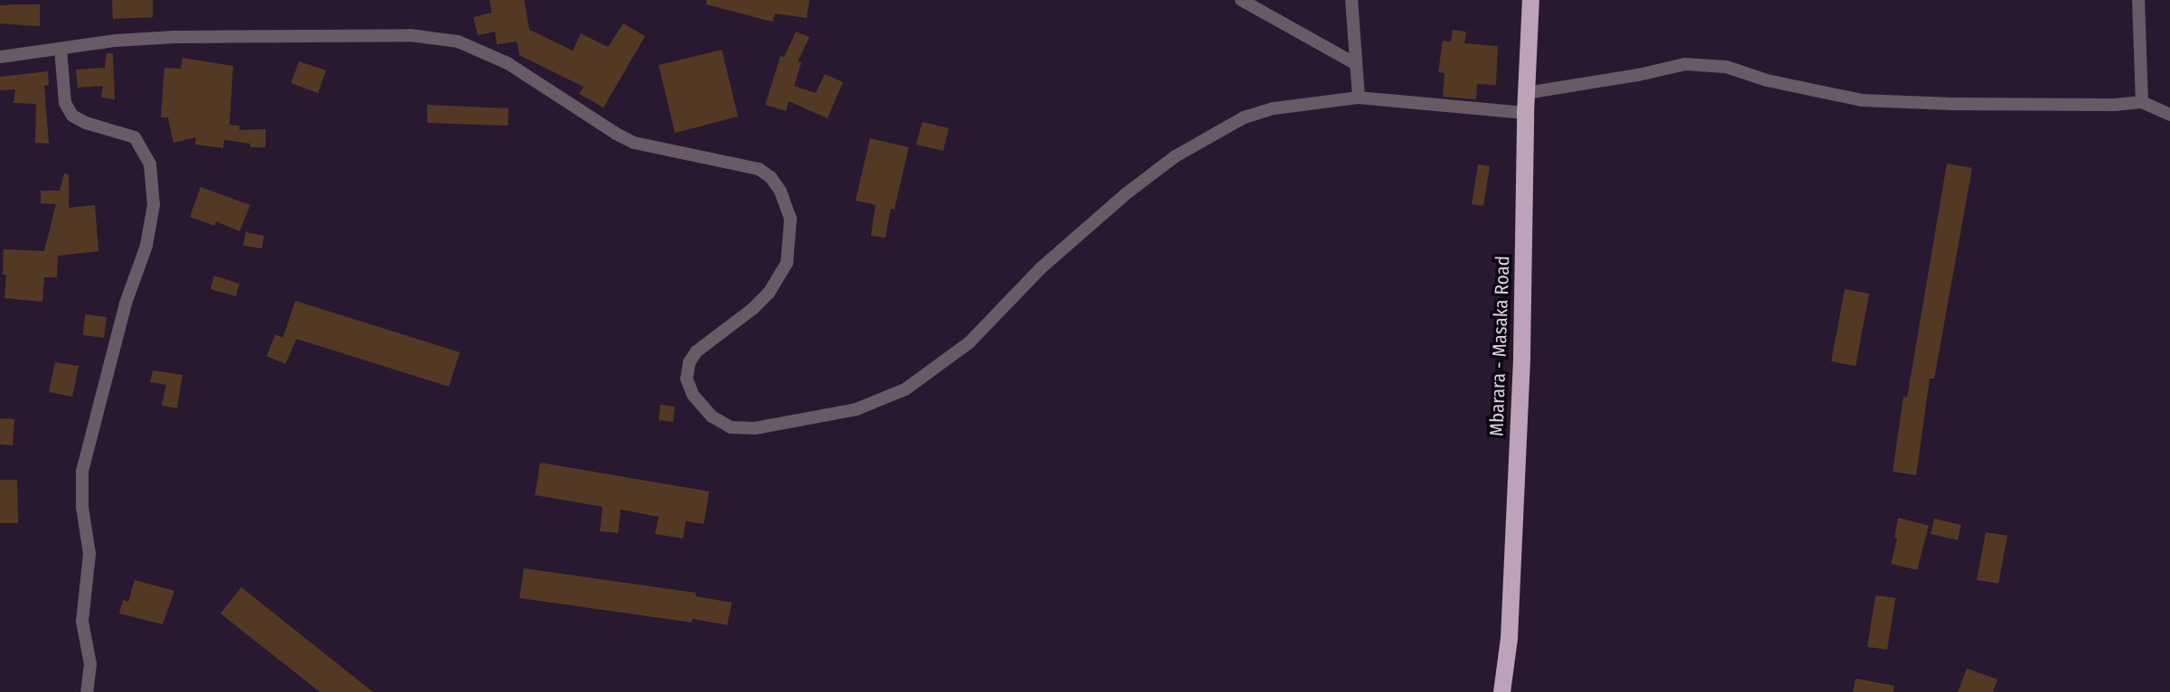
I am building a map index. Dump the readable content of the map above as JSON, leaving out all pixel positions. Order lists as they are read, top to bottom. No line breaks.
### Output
{"streets":{"highway":["Mbarara - Masaka Road"]}}
